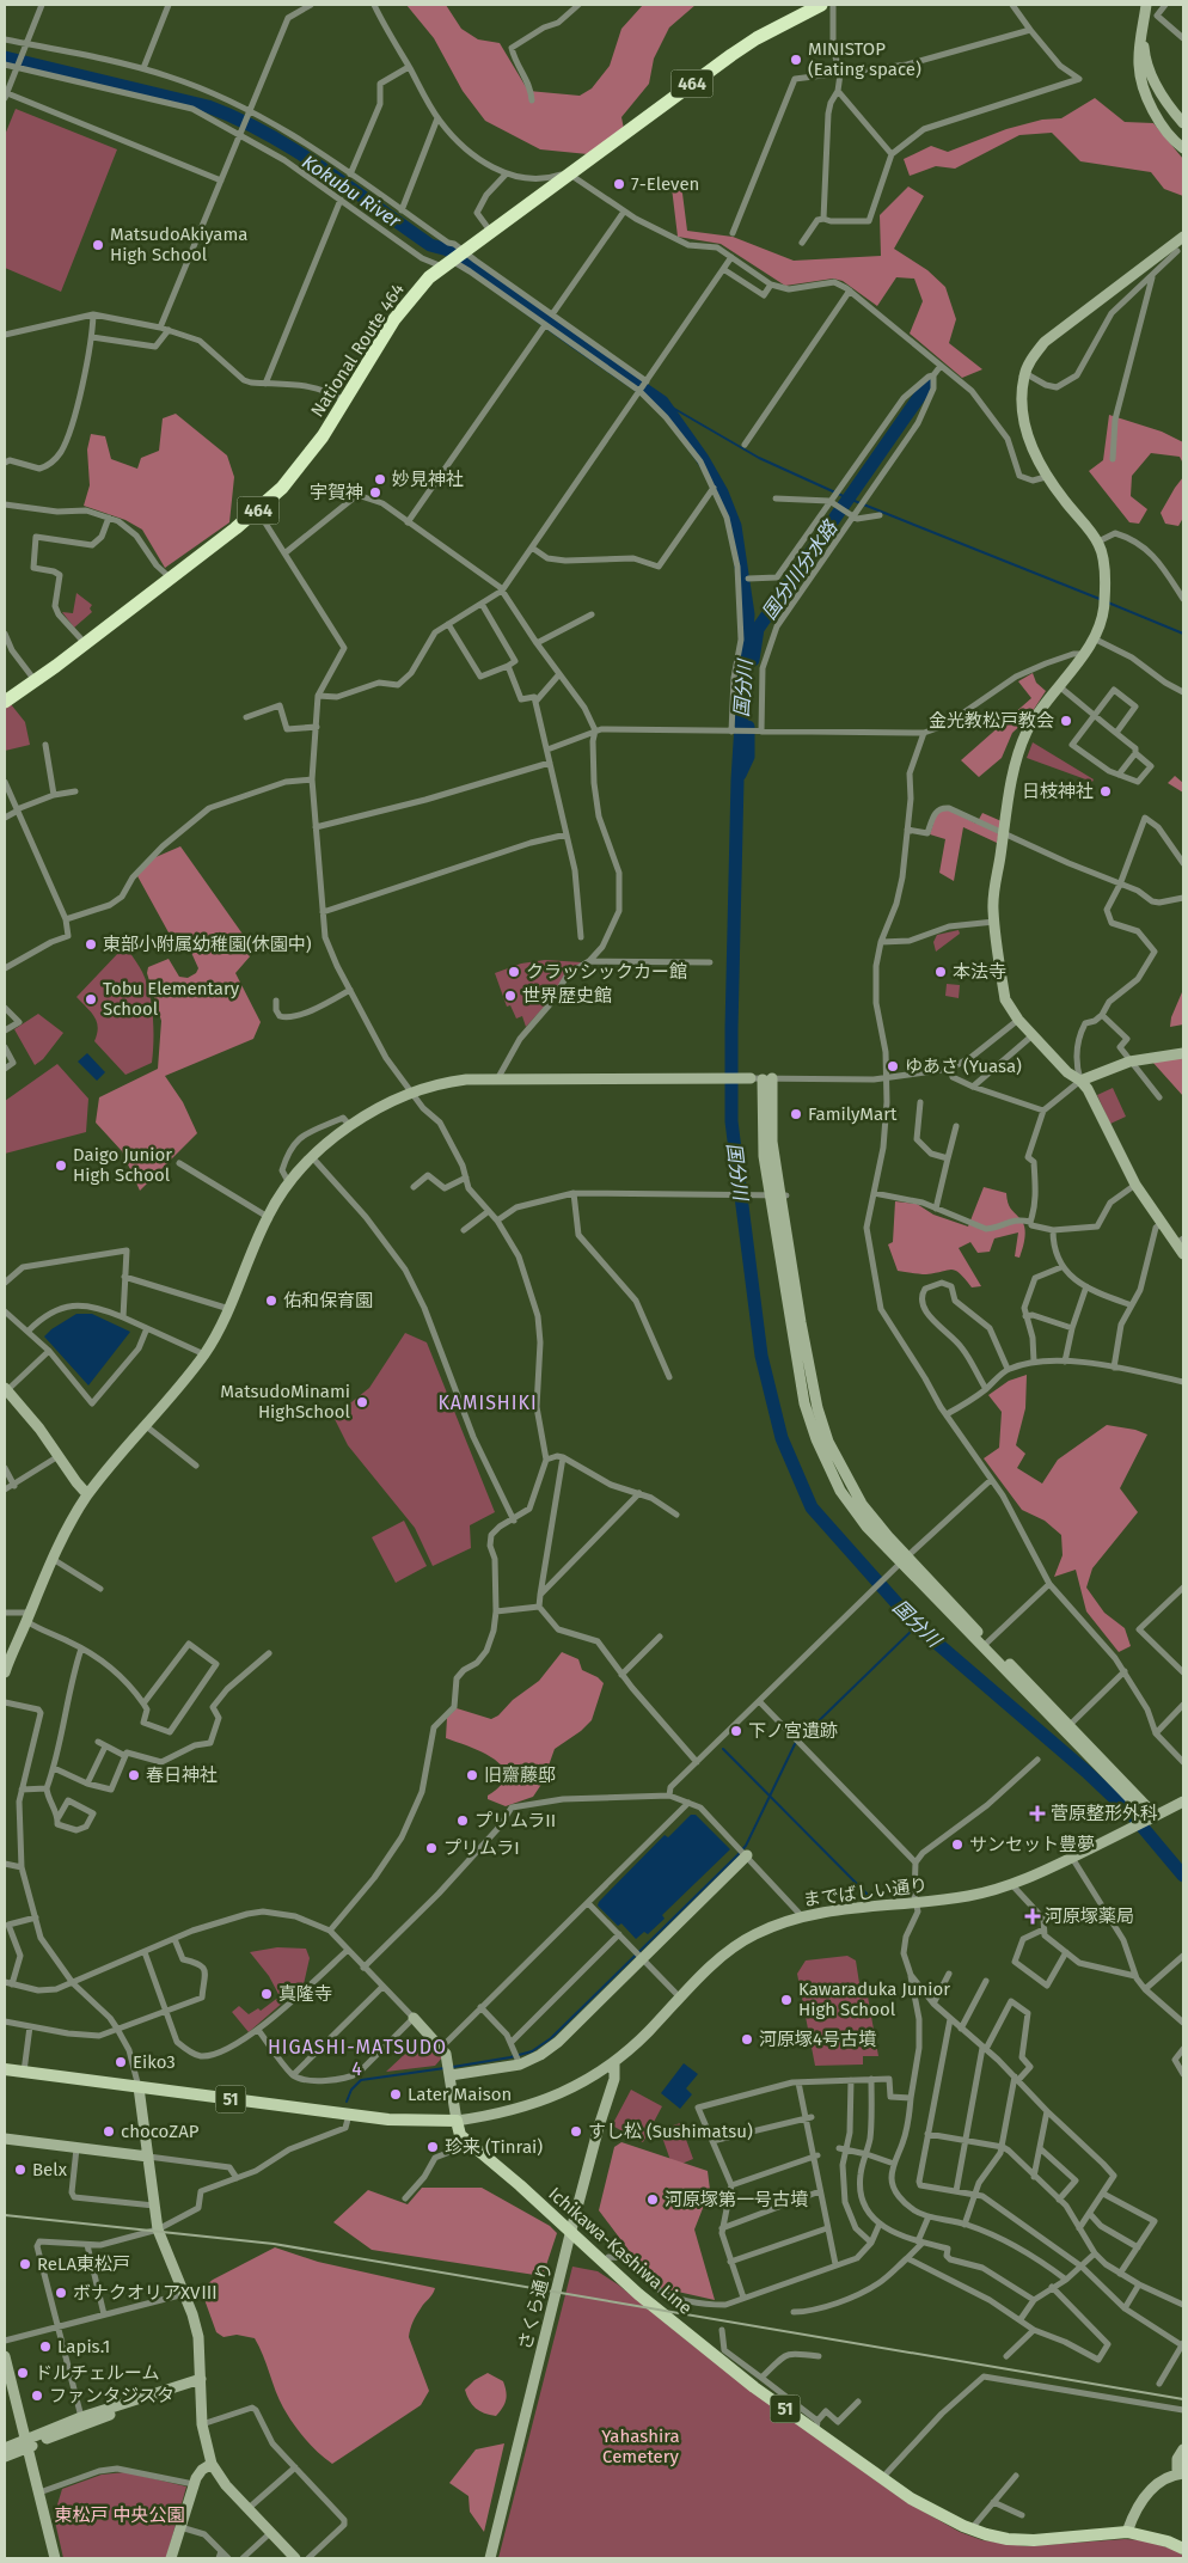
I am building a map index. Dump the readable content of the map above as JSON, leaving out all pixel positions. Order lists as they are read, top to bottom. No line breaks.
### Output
{"streets":{"highway":["464","National Route 464"],"main road":["51","Ichikawa-Kashiwa Line"],"street":["までばしい通り","さくら通り"]},"crossings":[["までばしい通り","51"],["までばしい通り","Ichikawa-Kashiwa Line"],["までばしい通り","さくら通り"],["51","Ichikawa-Kashiwa Line"],["Ichikawa-Kashiwa Line","さくら通り"]],"districts":["KAMISHIKI","HIGASHI-MATSUDO 4"],"water":["Kokubu River","国分川分水路","国分川"],"parks":["Yahashira Cemetery","東松戸 中央公園"],"places":{"other":["MINISTOP (Eating space)","7-Eleven","MatsudoAkiyama High School","妙見神社","宇賀神","金光教松戸教会","日枝神社","東部小附属幼稚園(休園中)","クラッシックカー館","本法寺","世界歴史館","Tobu Elementary School","ゆあさ (Yuasa)","FamilyMart","Daigo Junior High School","佑和保育園","MatsudoMinami HighSchool","下ノ宮遺跡","春日神社","旧齋藤邸","プリムラII","サンセット豊夢","プリムラI","真隆寺","Kawaraduka Junior High School","河原塚4号古墳","Eiko3","Later Maison","chocoZAP","すし松 (Sushimatsu)","珍来 (Tinrai)","Belx","河原塚第一号古墳","ReLA東松戸","ボナクオリアXVⅢ","Lapis.1","ドルチェルーム","ファンタジスタ"],"health":["菅原整形外科","河原塚薬局"]}}
